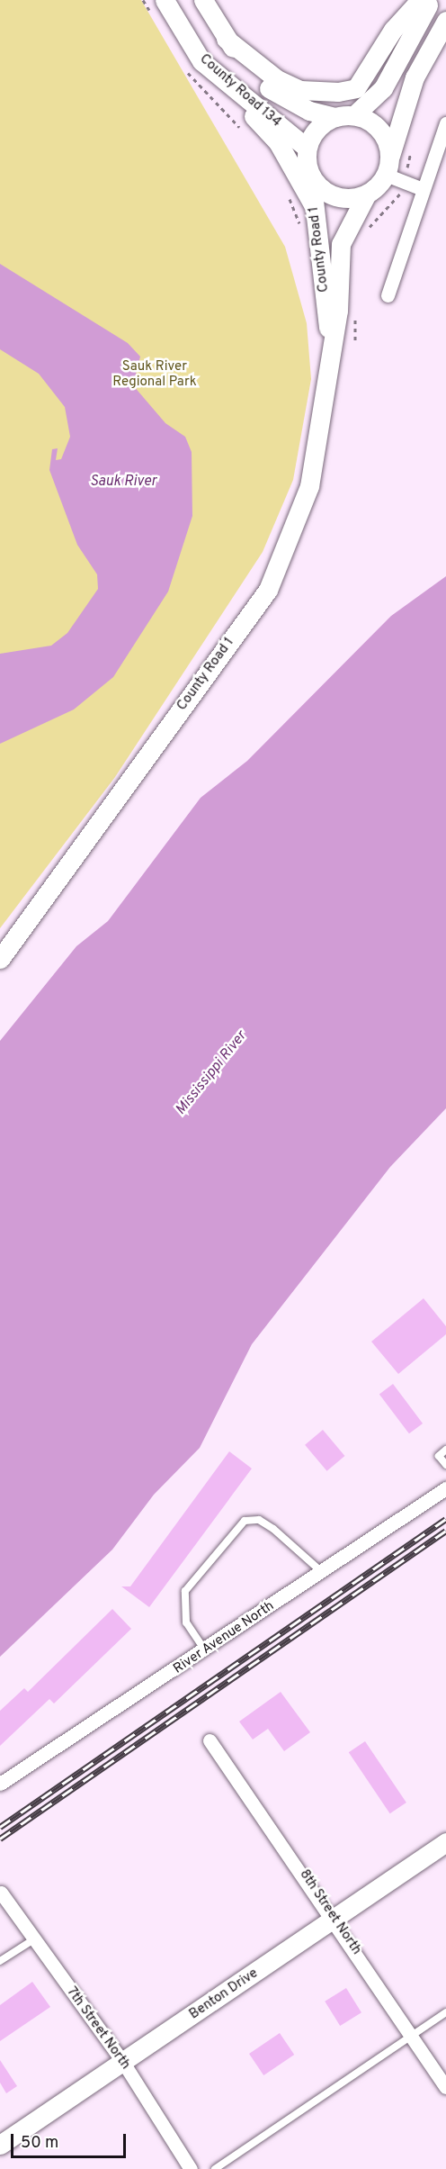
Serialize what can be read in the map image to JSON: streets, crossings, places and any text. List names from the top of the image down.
{
  "streets": {
    "street": [
      "County Road 134",
      "County Road 1",
      "River Avenue North",
      "8th Street North",
      "Benton Drive",
      "7th Street North"
    ]
  },
  "crossings": [
    ["County Road 134", "County Road 1"],
    ["8th Street North", "Benton Drive"],
    ["Benton Drive", "7th Street North"]
  ],
  "water": ["Sauk River", "Mississippi River"],
  "parks": ["Sauk River Regional Park"],
  "scale_bar": "50 m"
}
